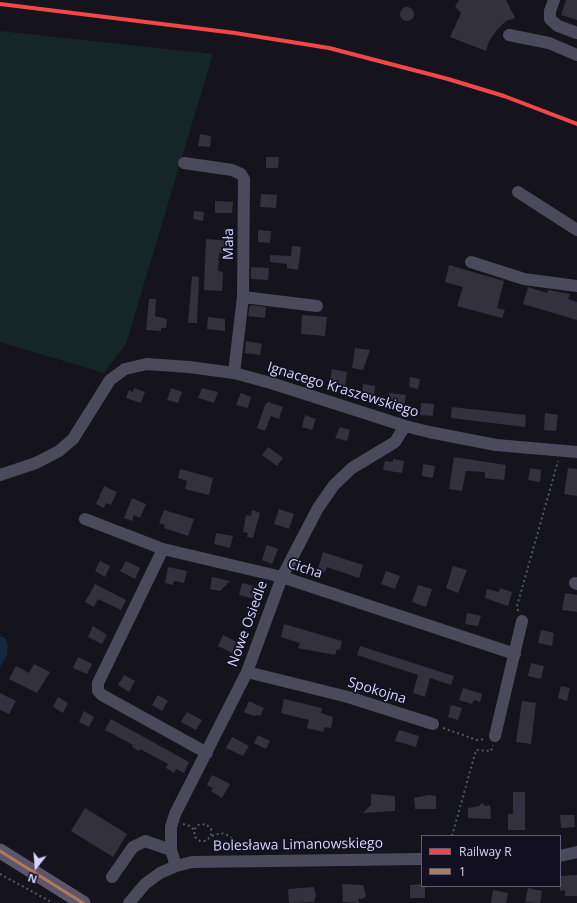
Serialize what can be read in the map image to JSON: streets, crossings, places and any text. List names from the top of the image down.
{
  "streets": {
    "street": [
      "Mała",
      "Ignacego Kraszewskiego",
      "Cicha",
      "Nowe Osiedle",
      "Spokojna",
      "Bolesława Limanowskiego"
    ]
  },
  "crossings": [
    ["Mała", "Ignacego Kraszewskiego"],
    ["Ignacego Kraszewskiego", "Nowe Osiedle"],
    ["Cicha", "Nowe Osiedle"],
    ["Nowe Osiedle", "Spokojna"],
    ["Nowe Osiedle", "Bolesława Limanowskiego"]
  ],
  "lines": ["rail line R", "transit line 1"],
  "legend": ["Railway R", "1"],
  "north": "bottom"
}
